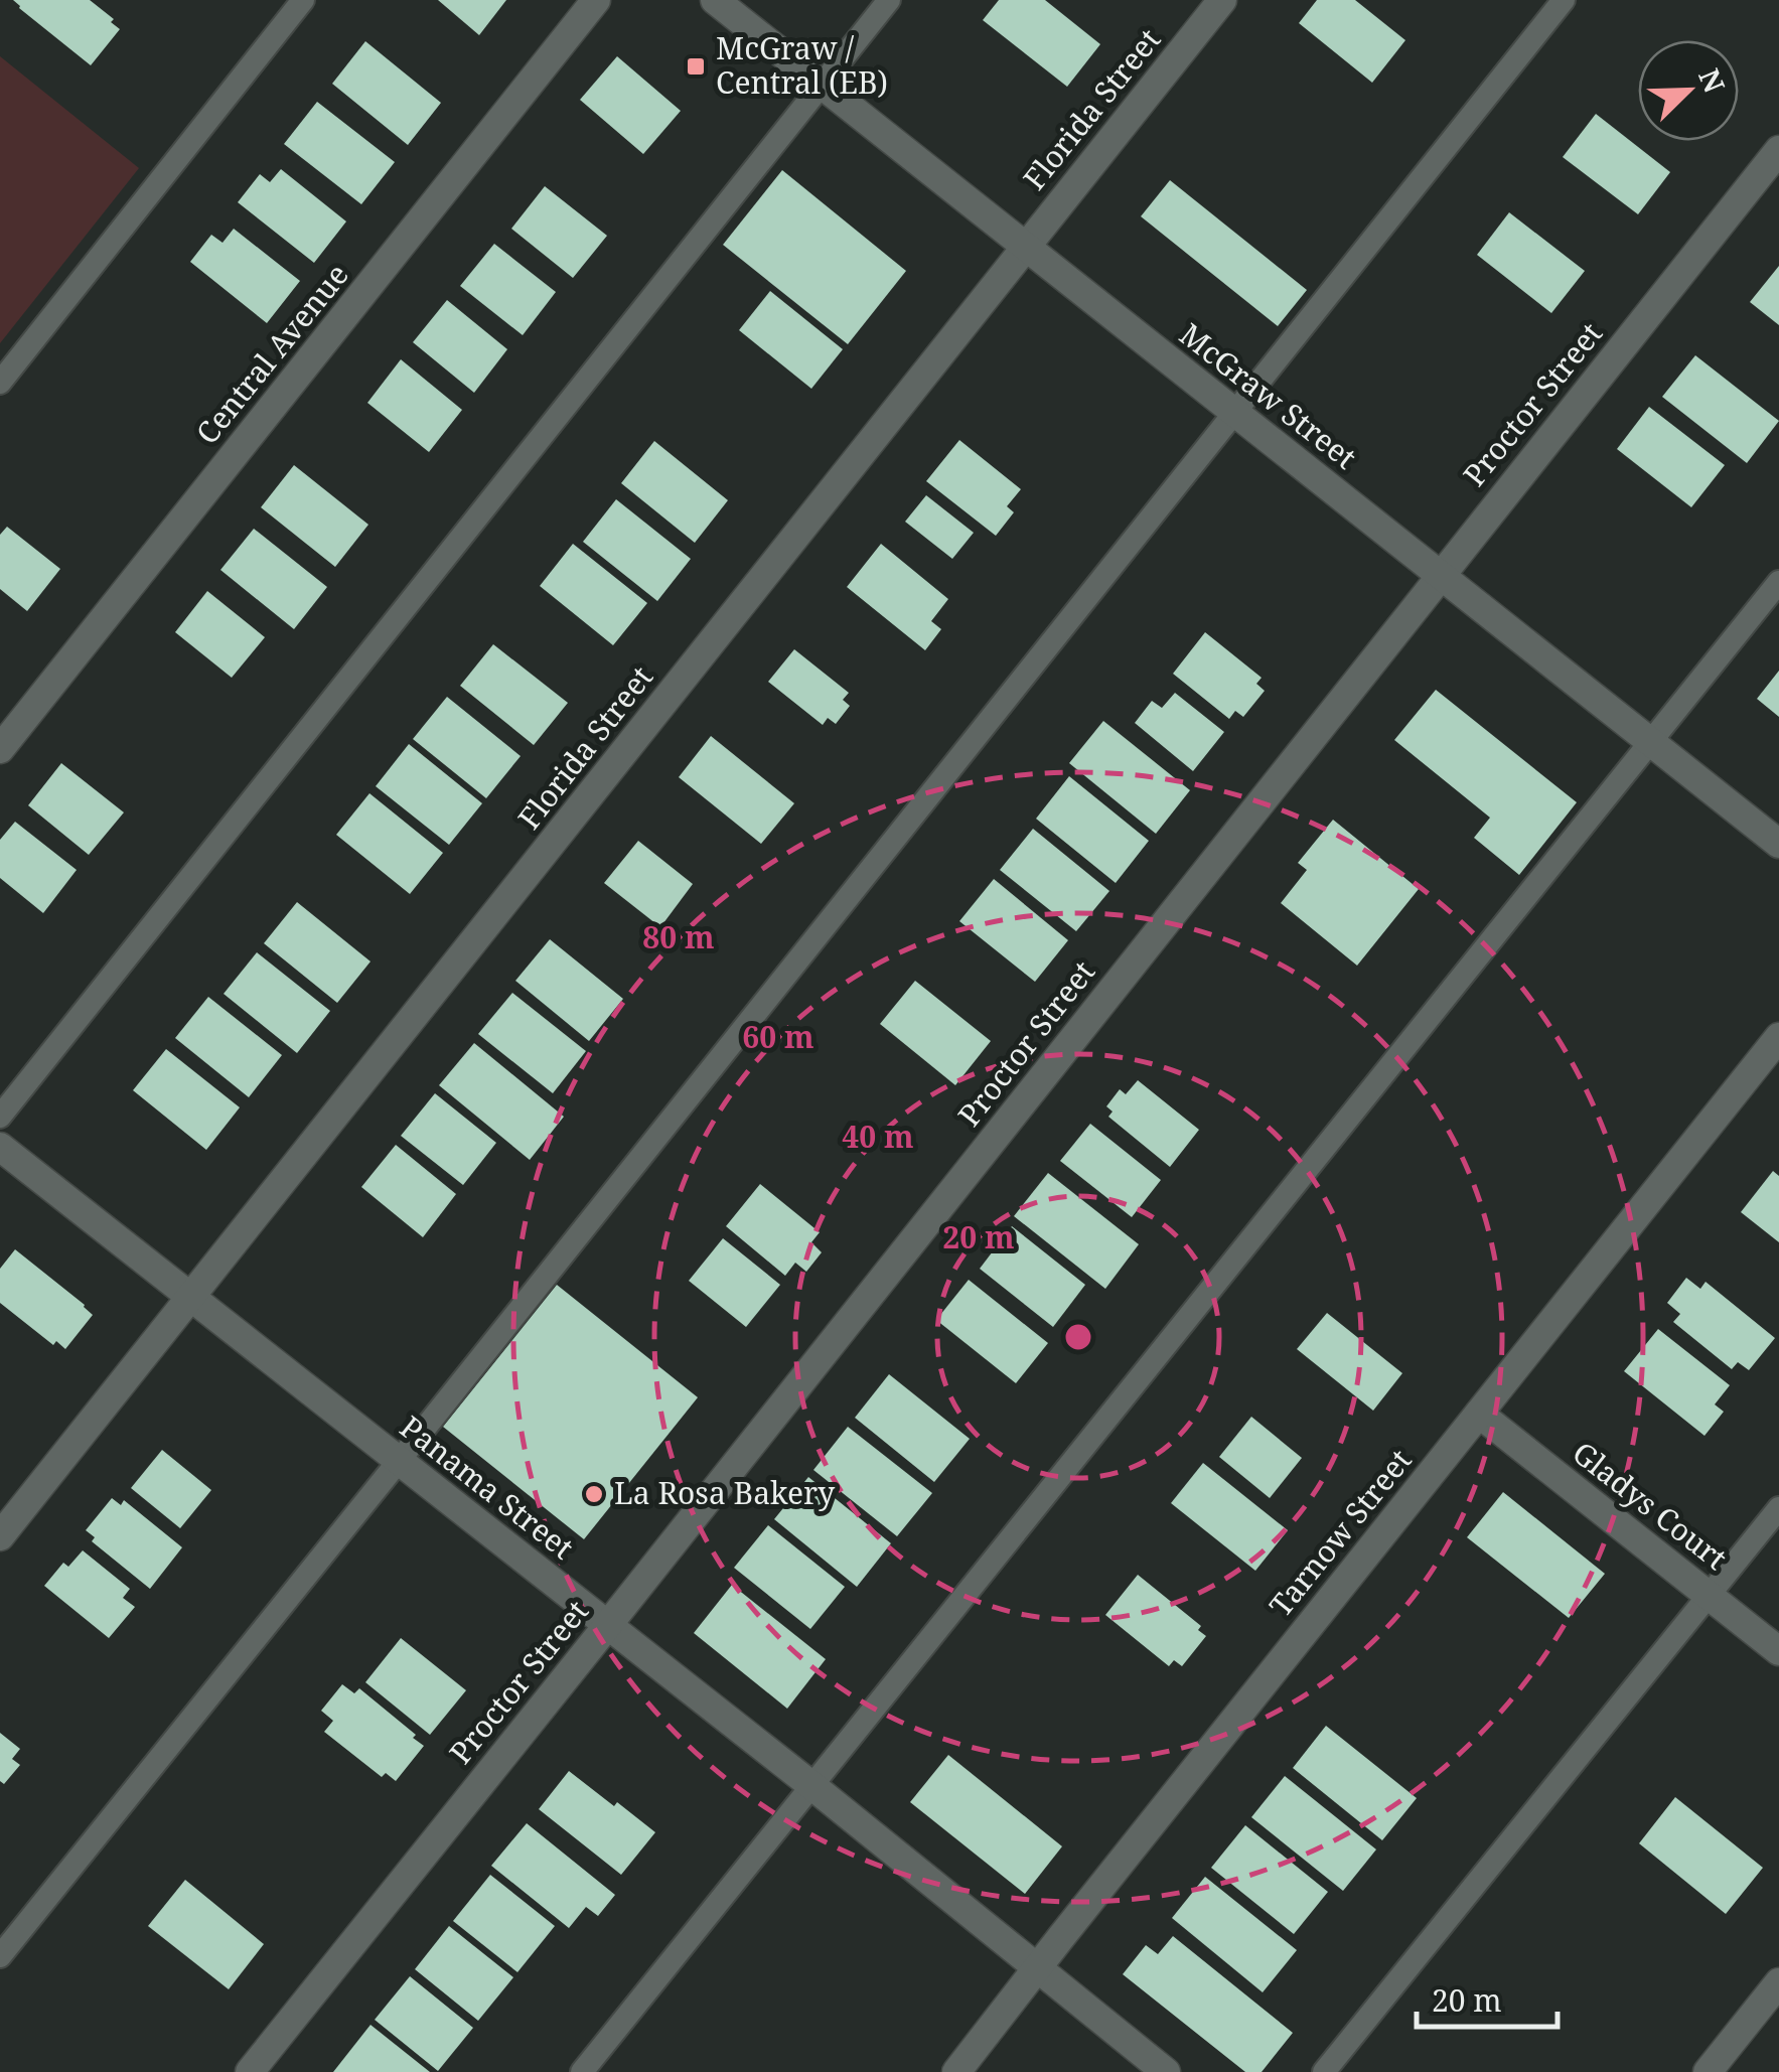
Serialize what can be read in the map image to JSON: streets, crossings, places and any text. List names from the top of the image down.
{
  "streets": {
    "street": [
      "Florida Street",
      "Central Avenue",
      "McGraw Street",
      "Proctor Street",
      "Panama Street",
      "Gladys Court",
      "Tarnow Street"
    ]
  },
  "crossings": [
    ["Florida Street", "McGraw Street"],
    ["Florida Street", "Panama Street"],
    ["McGraw Street", "Proctor Street"],
    ["Proctor Street", "Panama Street"],
    ["Panama Street", "Tarnow Street"],
    ["Gladys Court", "Tarnow Street"]
  ],
  "places": {
    "transit": ["McGraw / Central (EB)"],
    "other": ["La Rosa Bakery"]
  },
  "scale_bar": "20 m",
  "north": "top right",
  "rings": [
    "80 m",
    "60 m",
    "40 m",
    "20 m"
  ]
}
